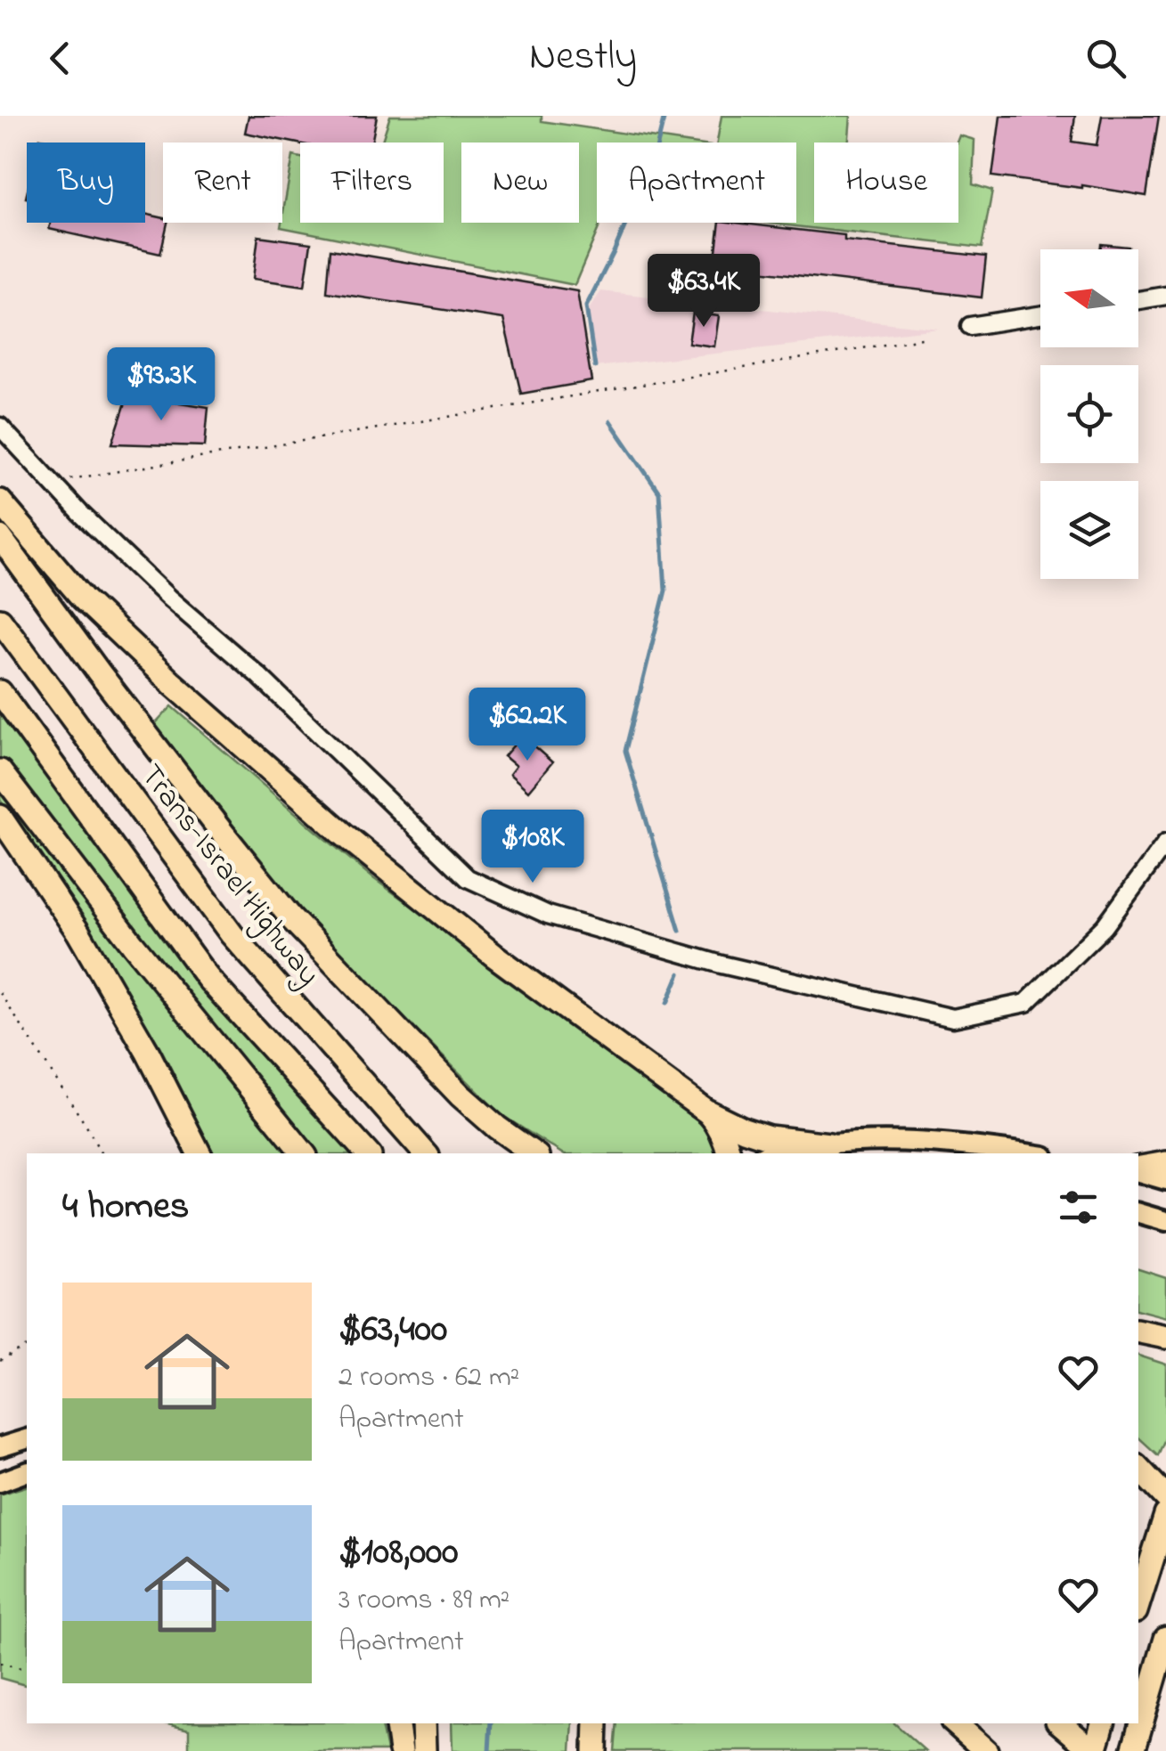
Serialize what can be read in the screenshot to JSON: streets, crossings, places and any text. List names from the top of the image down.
{
  "streets": {
    "highway": ["Trans-Israel Highway"]
  },
  "north": "left",
  "page": {
    "header": "Nestly",
    "chip": [
      "Buy",
      "Rent",
      "Filters",
      "New",
      "Apartment",
      "House"
    ],
    "price": [
      "$63.4K",
      "$93.3K",
      "$62.2K",
      "$108K"
    ],
    "heading": "4 homes",
    "list": [
      {
        "name": "$63,400",
        "note": "2 rooms · 62 m² · Apartment"
      },
      {
        "name": "$108,000",
        "note": "3 rooms · 89 m² · Apartment"
      }
    ]
  }
}
